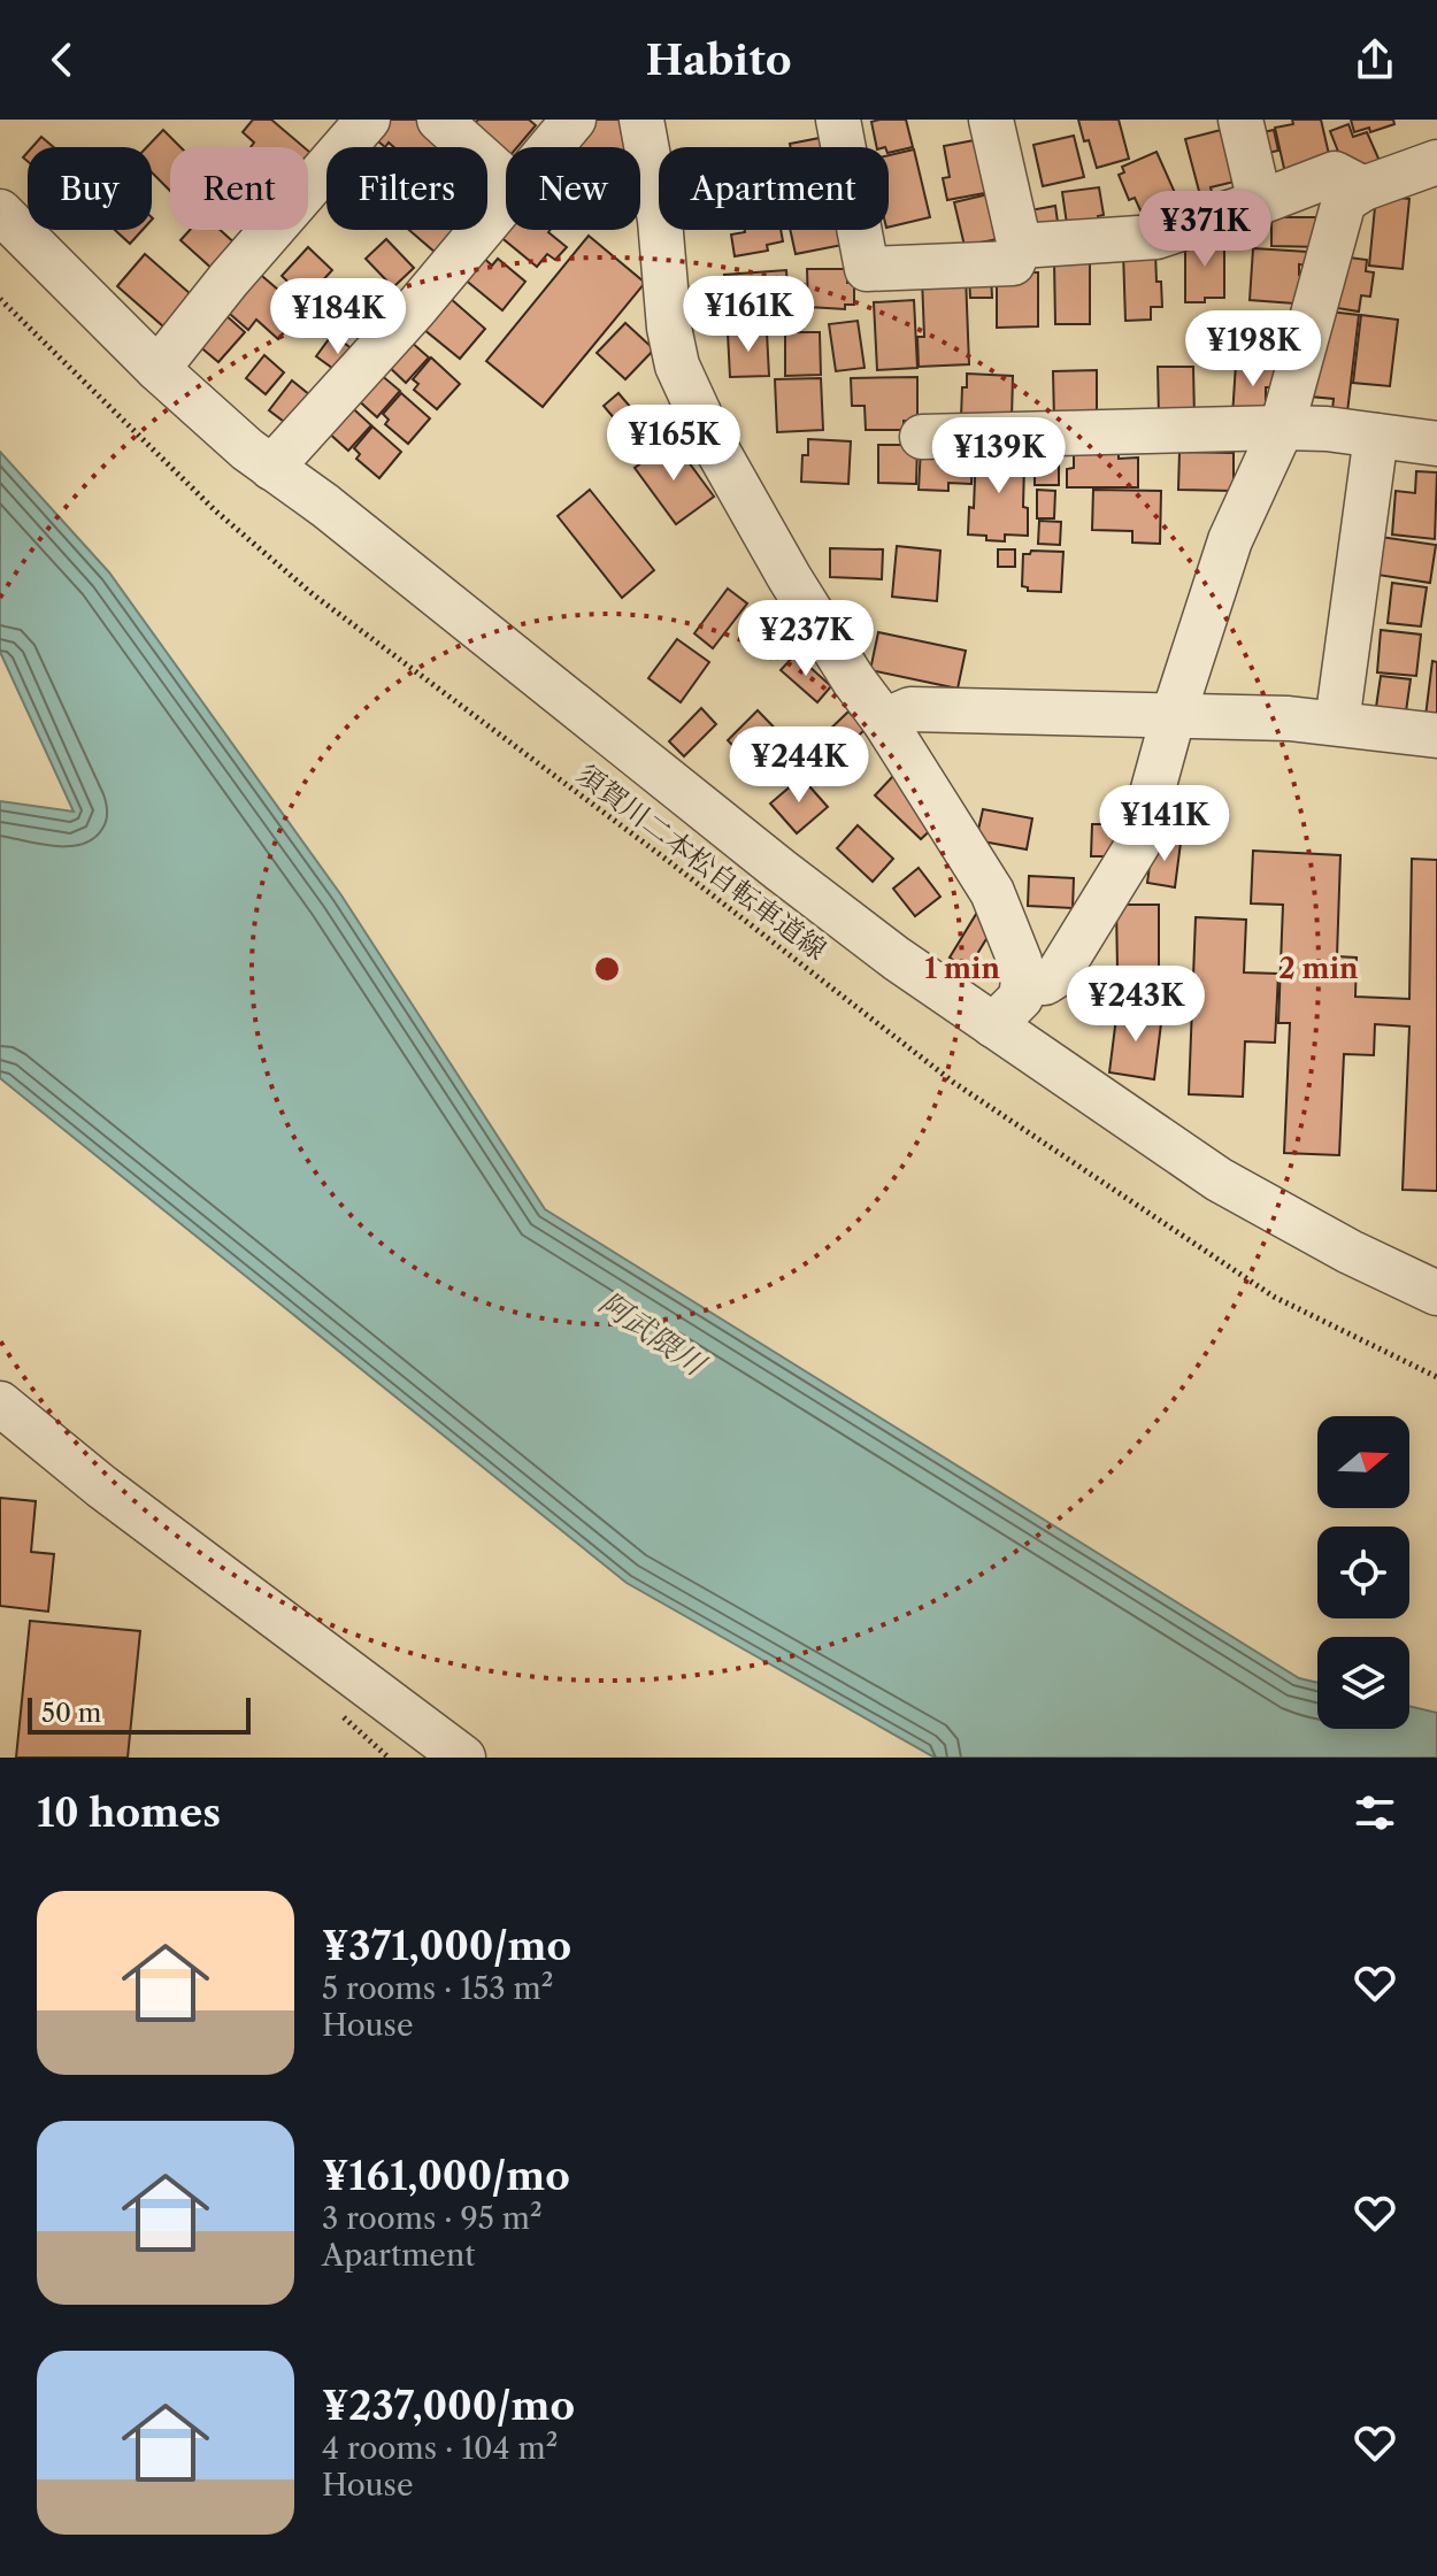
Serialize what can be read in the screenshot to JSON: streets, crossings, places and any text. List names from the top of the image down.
{
  "streets": {
    "path": ["須賀川二本松自転車道線"]
  },
  "water": ["阿武隈川"],
  "scale_bar": "50 m",
  "north": "right",
  "page": {
    "header": "Habito",
    "chip": [
      "Buy",
      "Rent",
      "Filters",
      "New",
      "Apartment"
    ],
    "price": [
      "¥371K",
      "¥161K",
      "¥184K",
      "¥198K",
      "¥165K",
      "¥139K",
      "¥237K",
      "¥244K",
      "¥141K",
      "¥243K"
    ],
    "scale": "50 m",
    "heading": "10 homes",
    "list": [
      {
        "name": "¥371,000/mo",
        "note": "5 rooms · 153 m² · House"
      },
      {
        "name": "¥161,000/mo",
        "note": "3 rooms · 95 m² · Apartment"
      },
      {
        "name": "¥237,000/mo",
        "note": "4 rooms · 104 m² · House"
      }
    ]
  },
  "rings": ["1 min", "2 min"]
}
